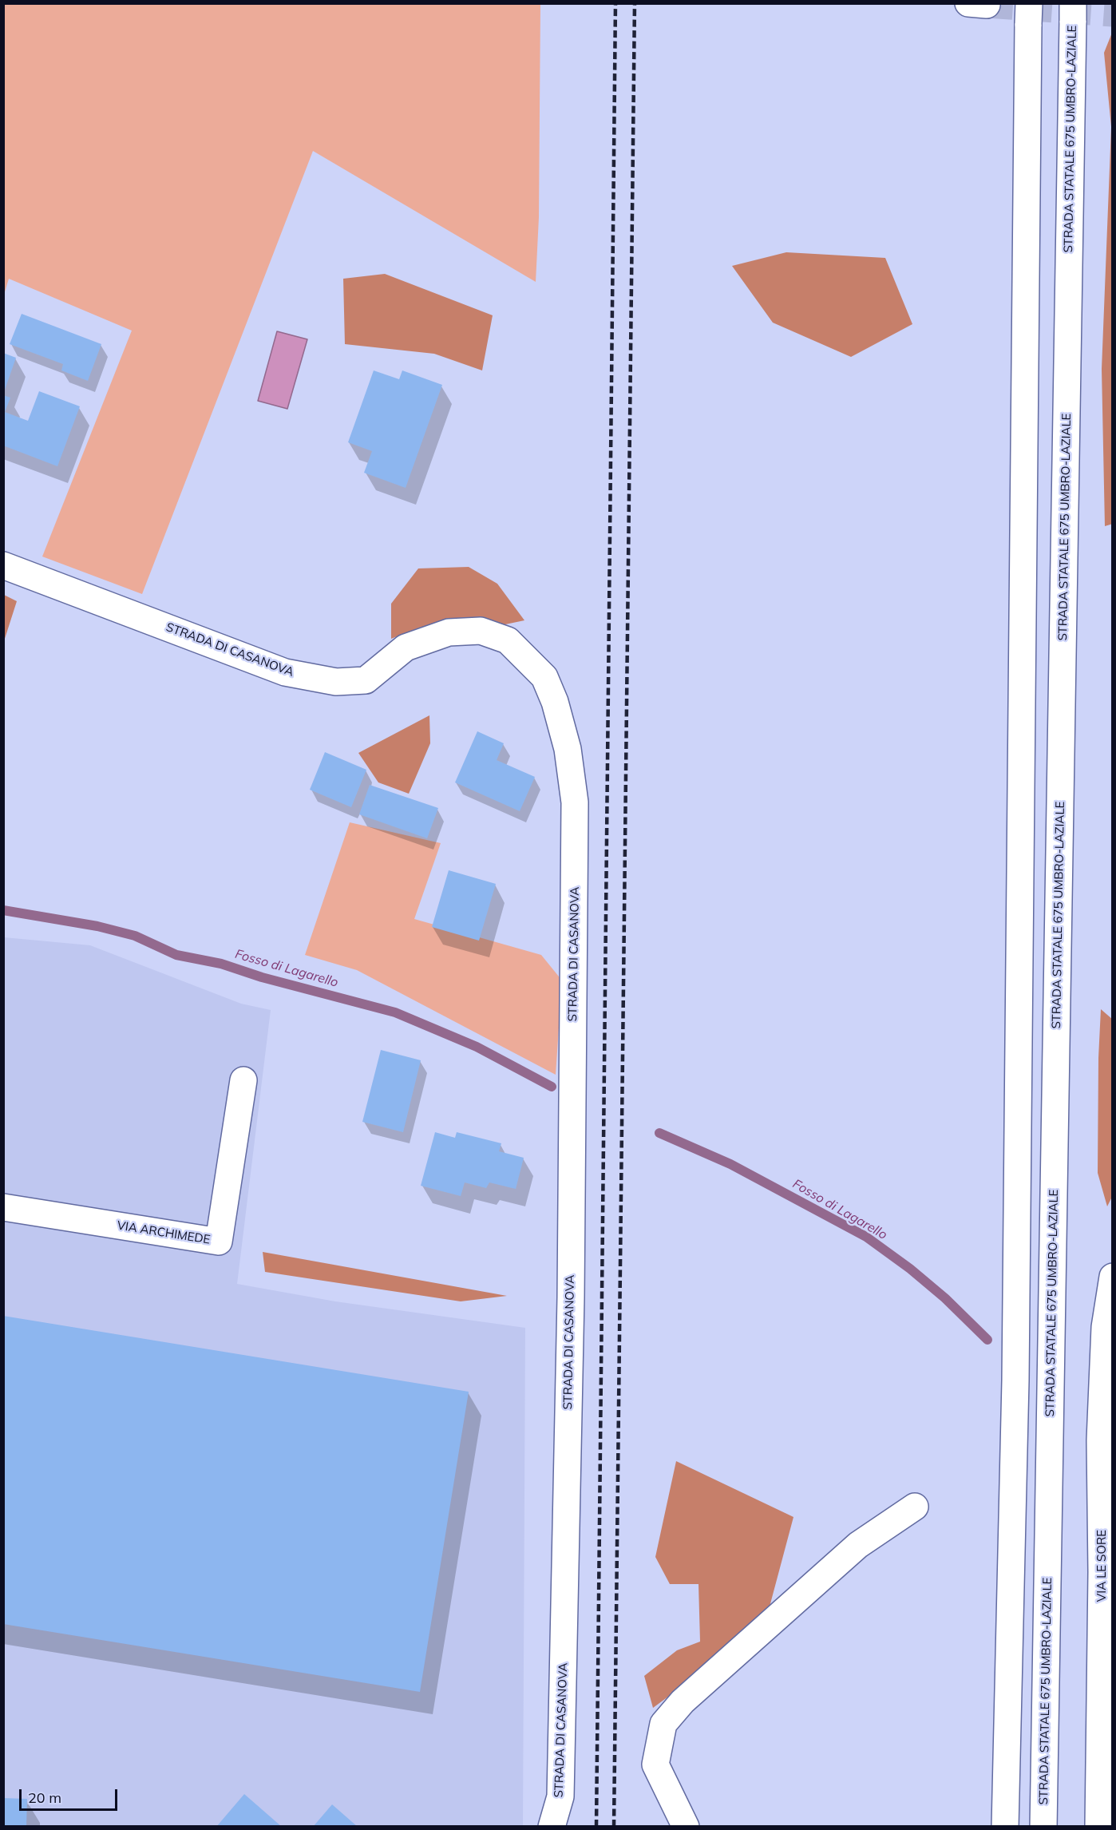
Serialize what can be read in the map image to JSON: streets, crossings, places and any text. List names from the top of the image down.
{
  "streets": {
    "main road": [
      "STRADA STATALE 675 UMBRO-LAZIALE",
      "STRADA DI CASANOVA",
      "VIA ARCHIMEDE",
      "VIA LE SORE"
    ]
  },
  "water": ["Fosso di Lagarello"],
  "scale_bar": "20 m"
}
